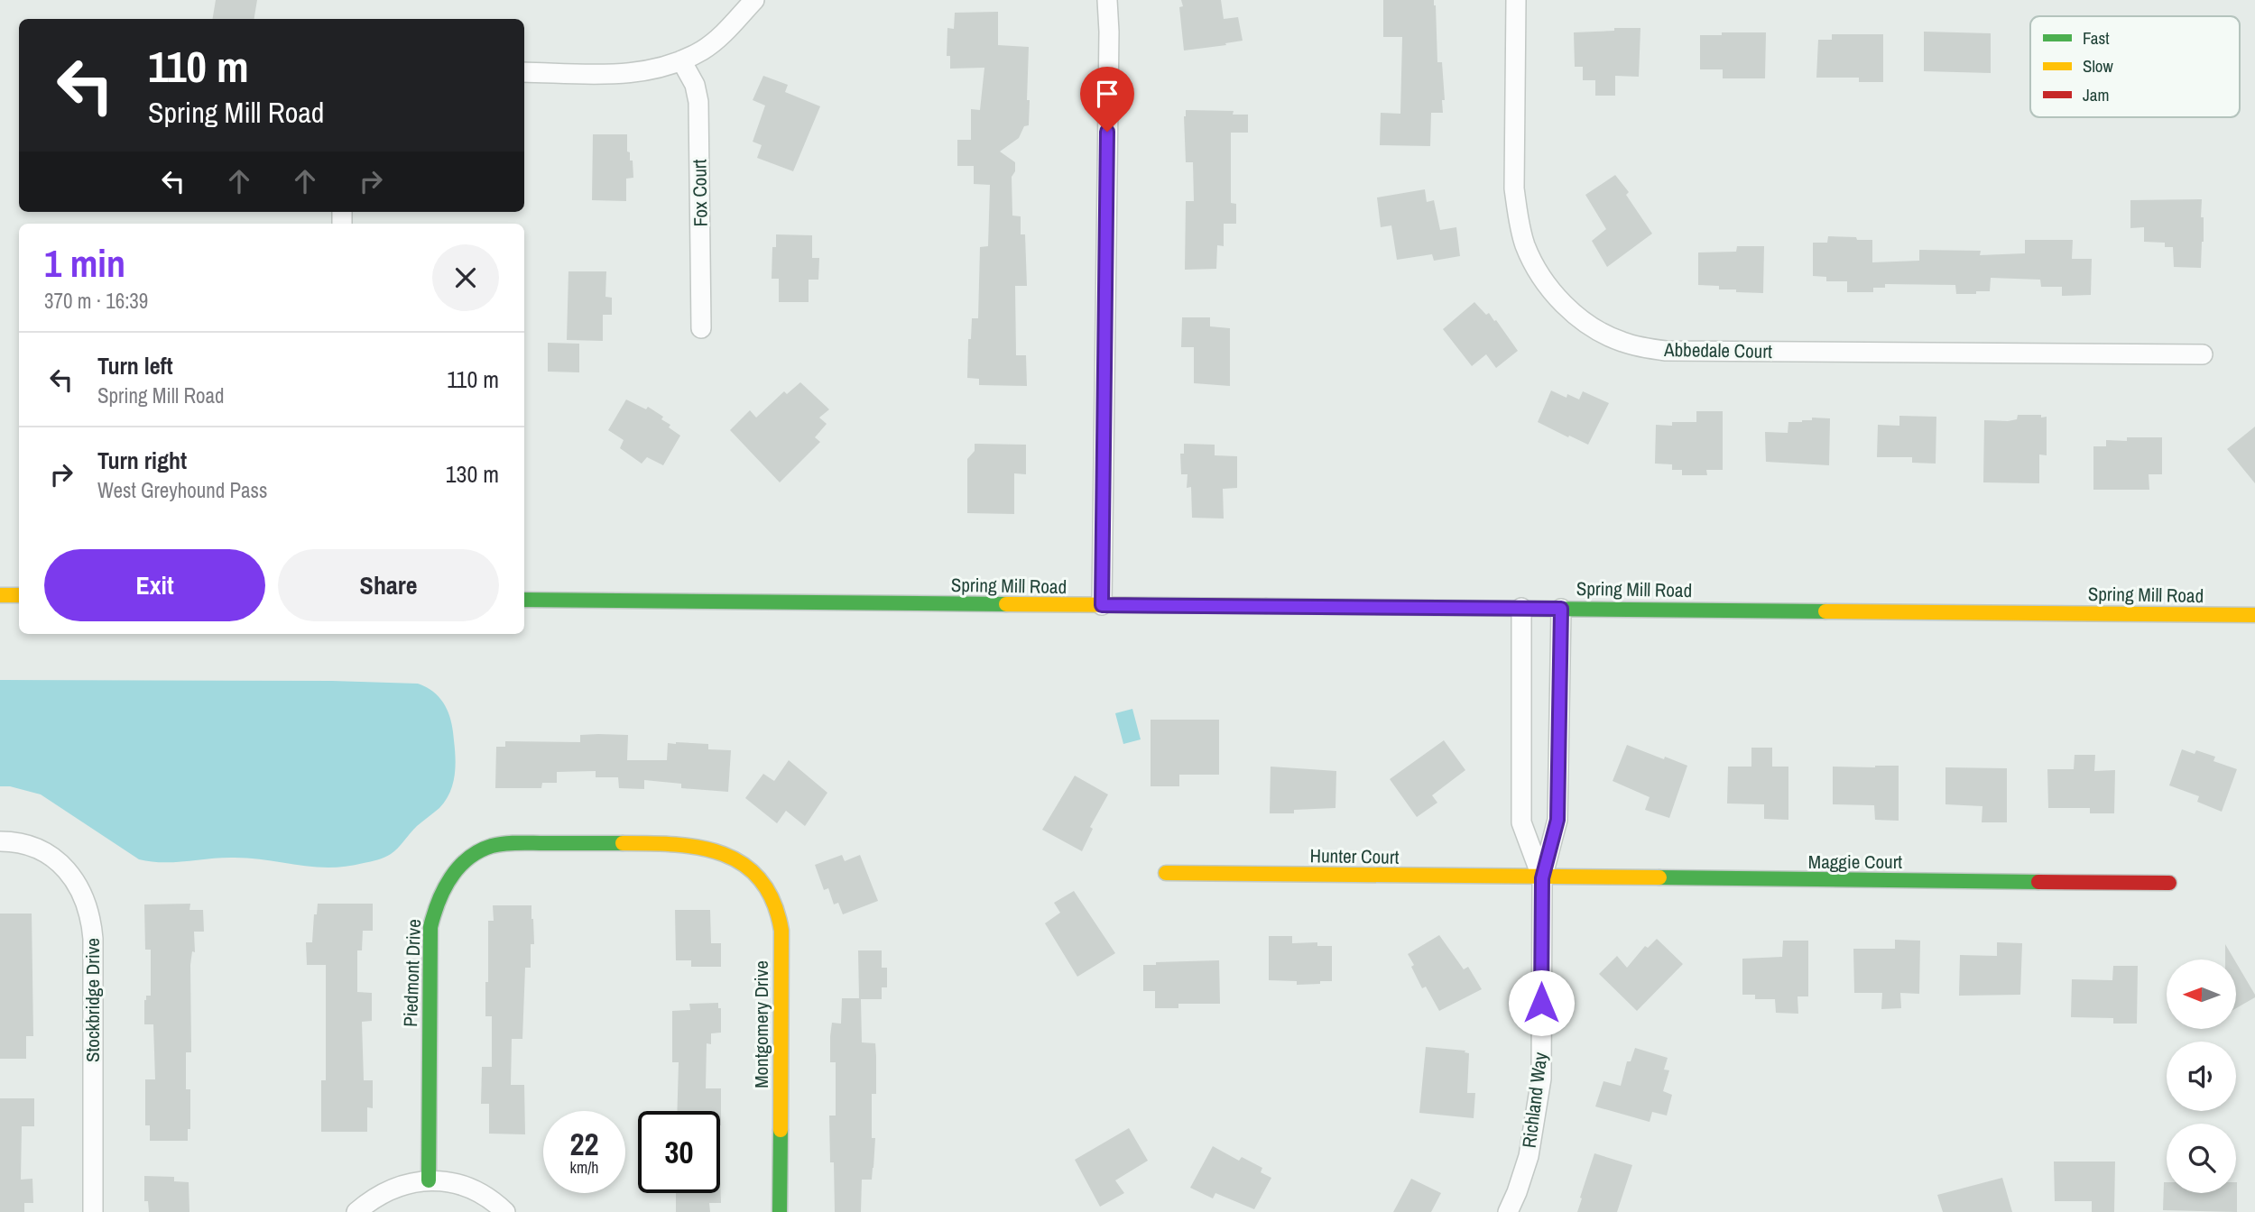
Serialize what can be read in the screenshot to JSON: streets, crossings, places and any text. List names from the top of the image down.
{
  "streets": {
    "street": [
      "Fox Court",
      "Abbedale Court",
      "Spring Mill Road",
      "Hunter Court",
      "Maggie Court",
      "Piedmont Drive",
      "Stockbridge Drive",
      "Montgomery Drive",
      "Richland Way"
    ]
  },
  "crossings": [
    ["Spring Mill Road", "Richland Way"],
    ["Hunter Court", "Maggie Court"],
    ["Hunter Court", "Richland Way"],
    ["Maggie Court", "Richland Way"],
    ["Piedmont Drive", "Montgomery Drive"]
  ],
  "legend": ["Fast", "Slow", "Jam"],
  "north": "left",
  "page": {
    "turn": ["110 m", "Spring Mill Road"],
    "heading": ["1 min", "370 m · 16:39"],
    "list": [
      {
        "name": "Turn left",
        "note": "Spring Mill Road",
        "value": "110 m"
      },
      {
        "name": "Turn right",
        "note": "West Greyhound Pass",
        "value": "130 m"
      }
    ],
    "buttons": ["Exit", "Share"],
    "speed": "22 km/h",
    "limit": "30"
  }
}
